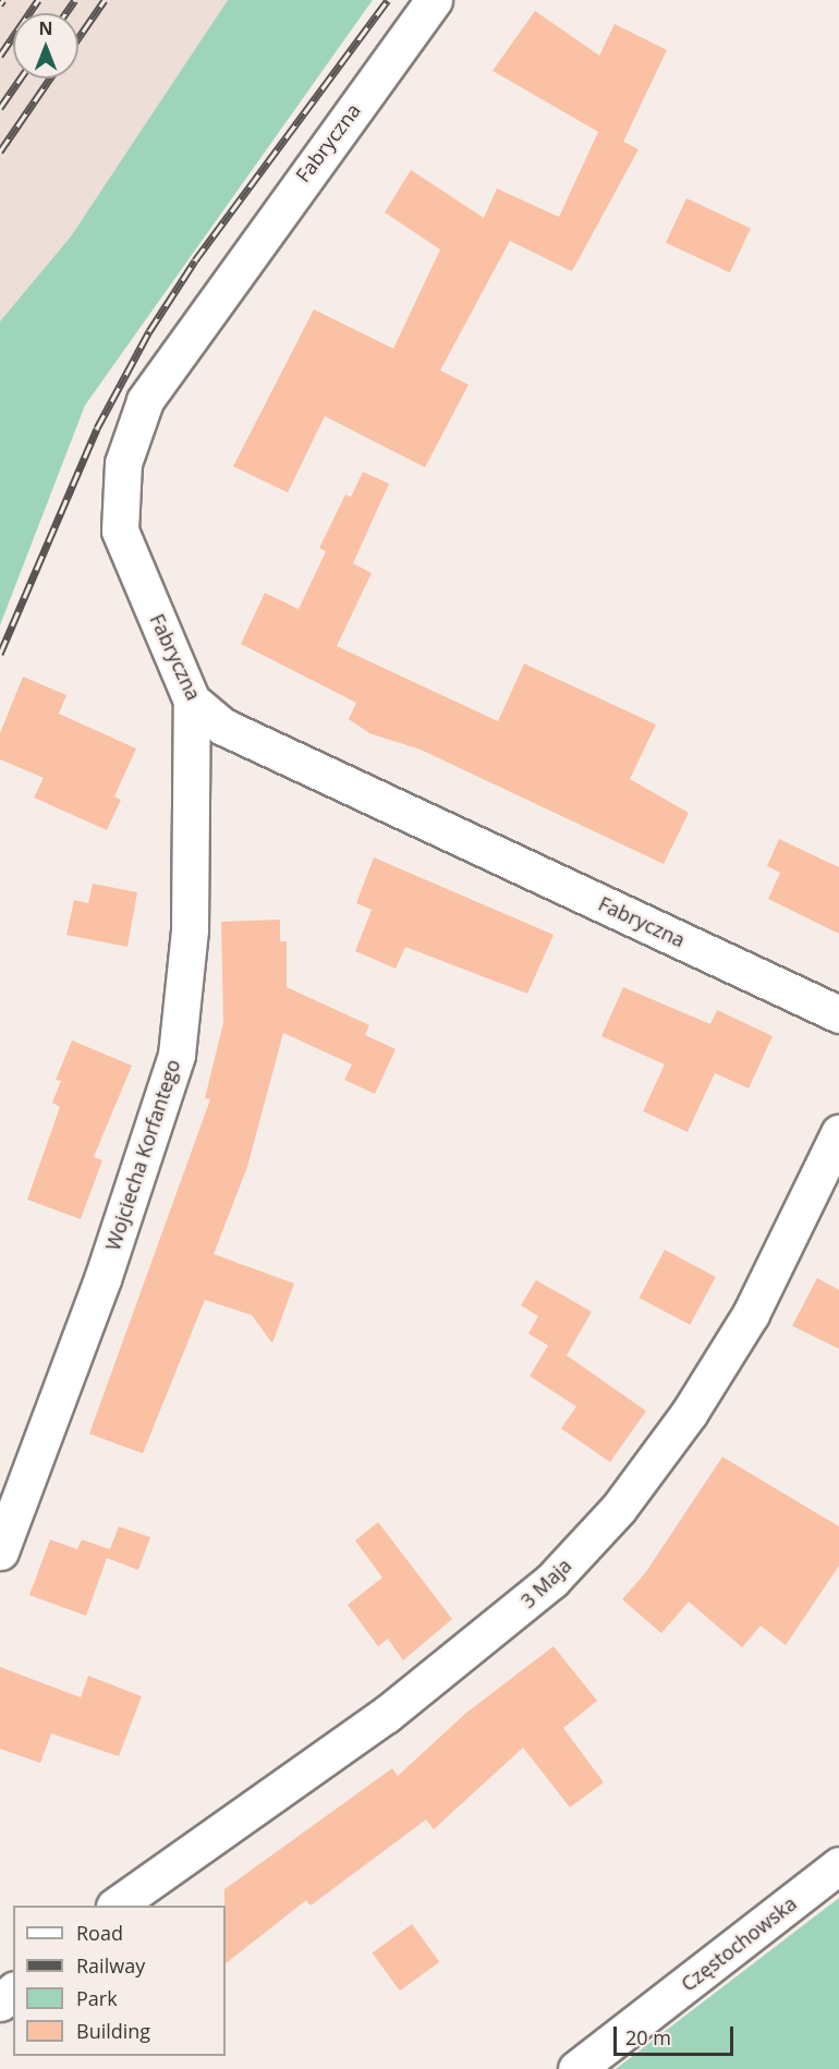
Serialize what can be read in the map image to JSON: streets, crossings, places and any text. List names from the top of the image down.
{
  "streets": {
    "street": [
      "Fabryczna",
      "Wojciecha Korfantego",
      "3 Maja",
      "Częstochowska"
    ]
  },
  "crossings": [
    ["Fabryczna", "Wojciecha Korfantego"]
  ],
  "legend": [
    "Road",
    "Railway",
    "Park",
    "Building"
  ],
  "scale_bar": "20 m",
  "north": "top"
}
